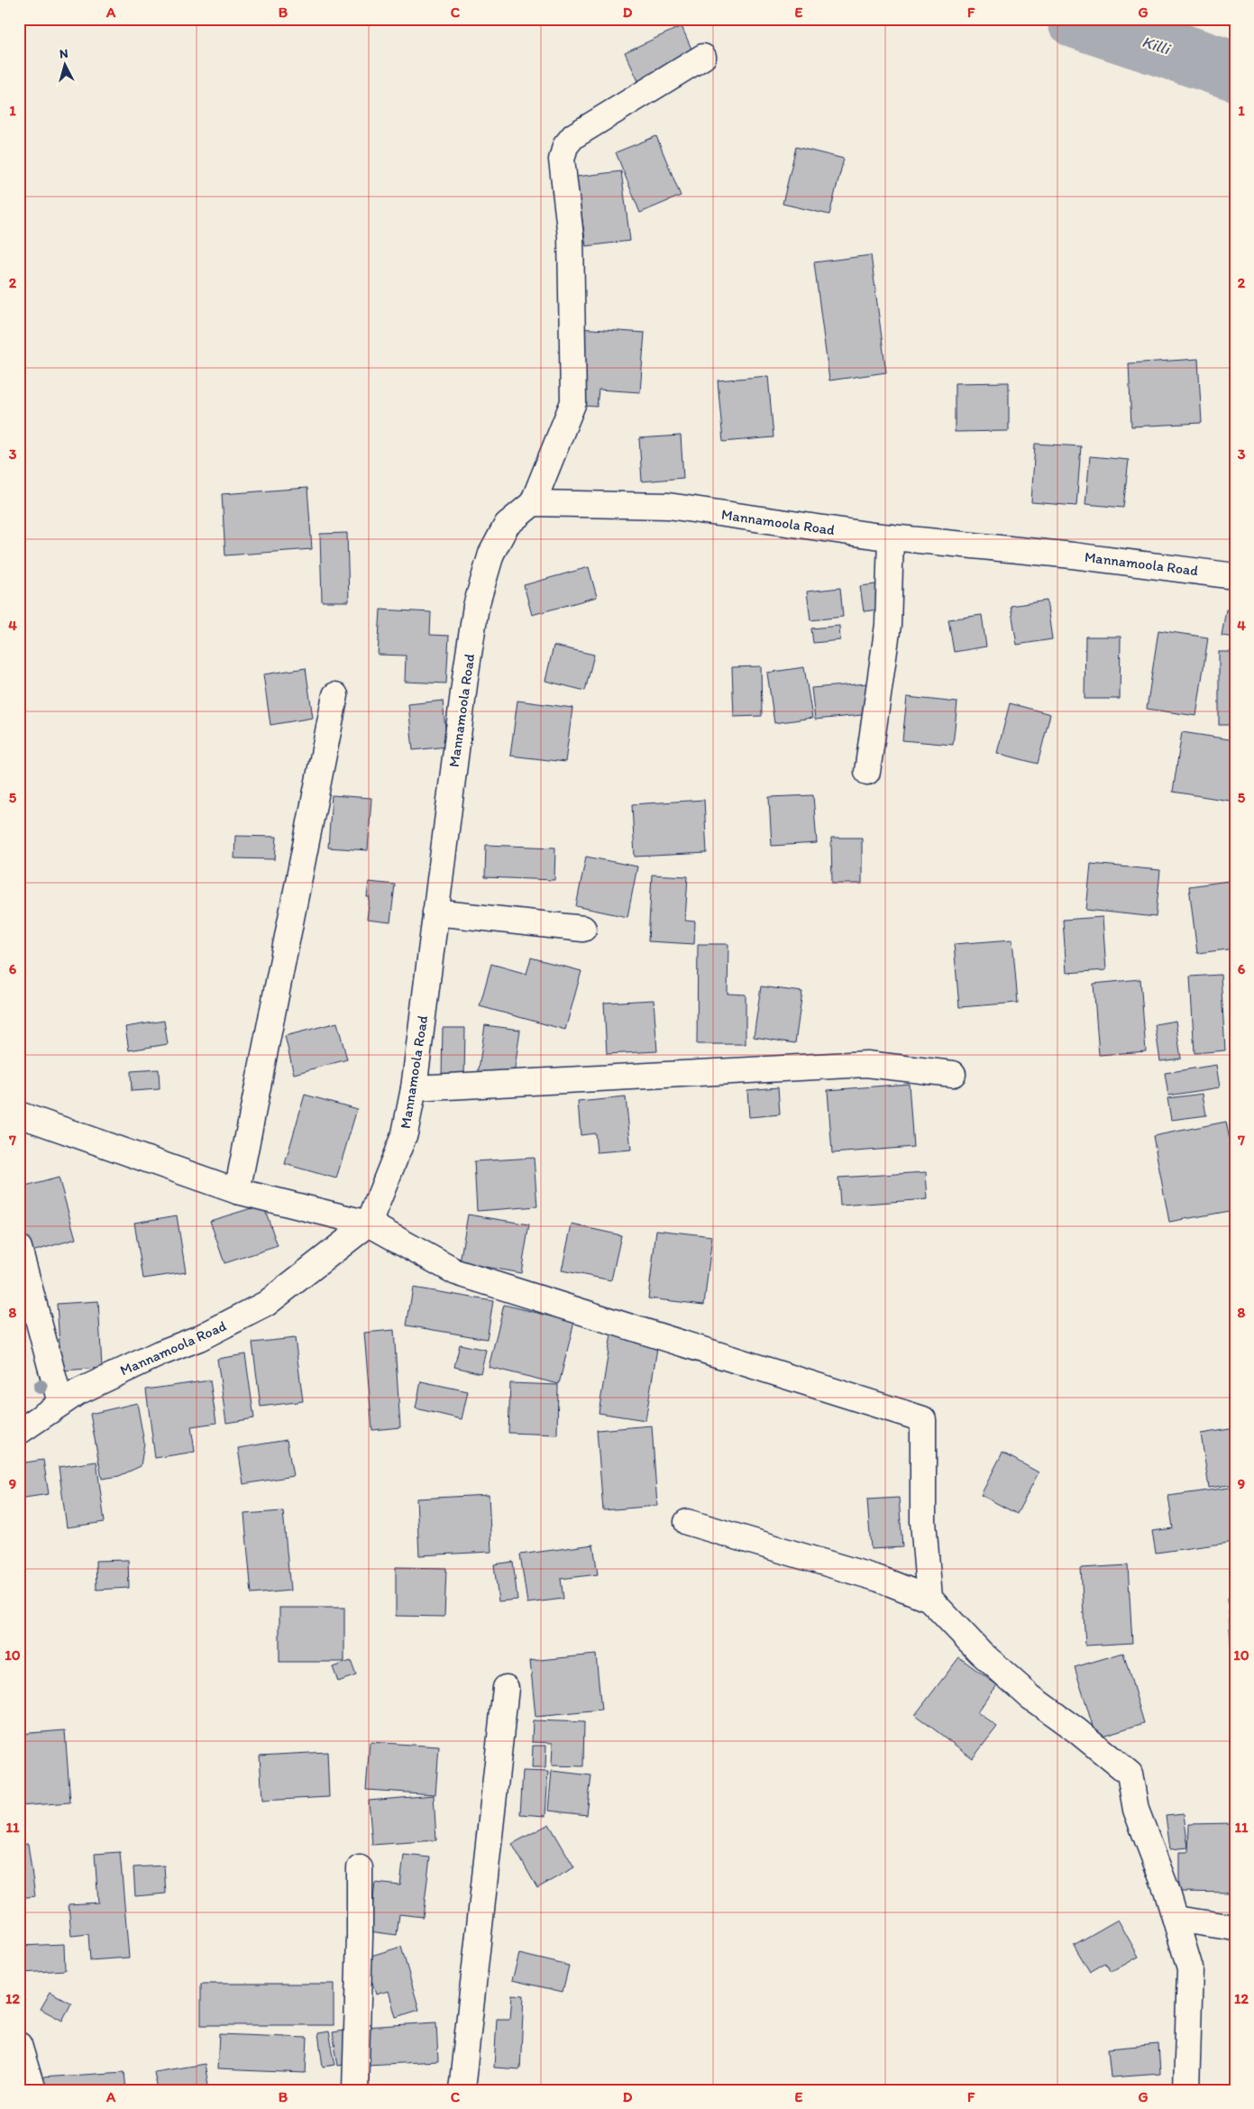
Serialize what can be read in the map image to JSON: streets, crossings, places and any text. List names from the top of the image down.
{
  "streets": {
    "street": ["Mannamoola Road"]
  },
  "water": ["Killi"],
  "north": "top",
  "grid": {
    "columns": [
      "A",
      "B",
      "C",
      "D",
      "E",
      "F",
      "G"
    ],
    "rows": [
      "1",
      "2",
      "3",
      "4",
      "5",
      "6",
      "7",
      "8",
      "9",
      "10",
      "11",
      "12"
    ]
  }
}
